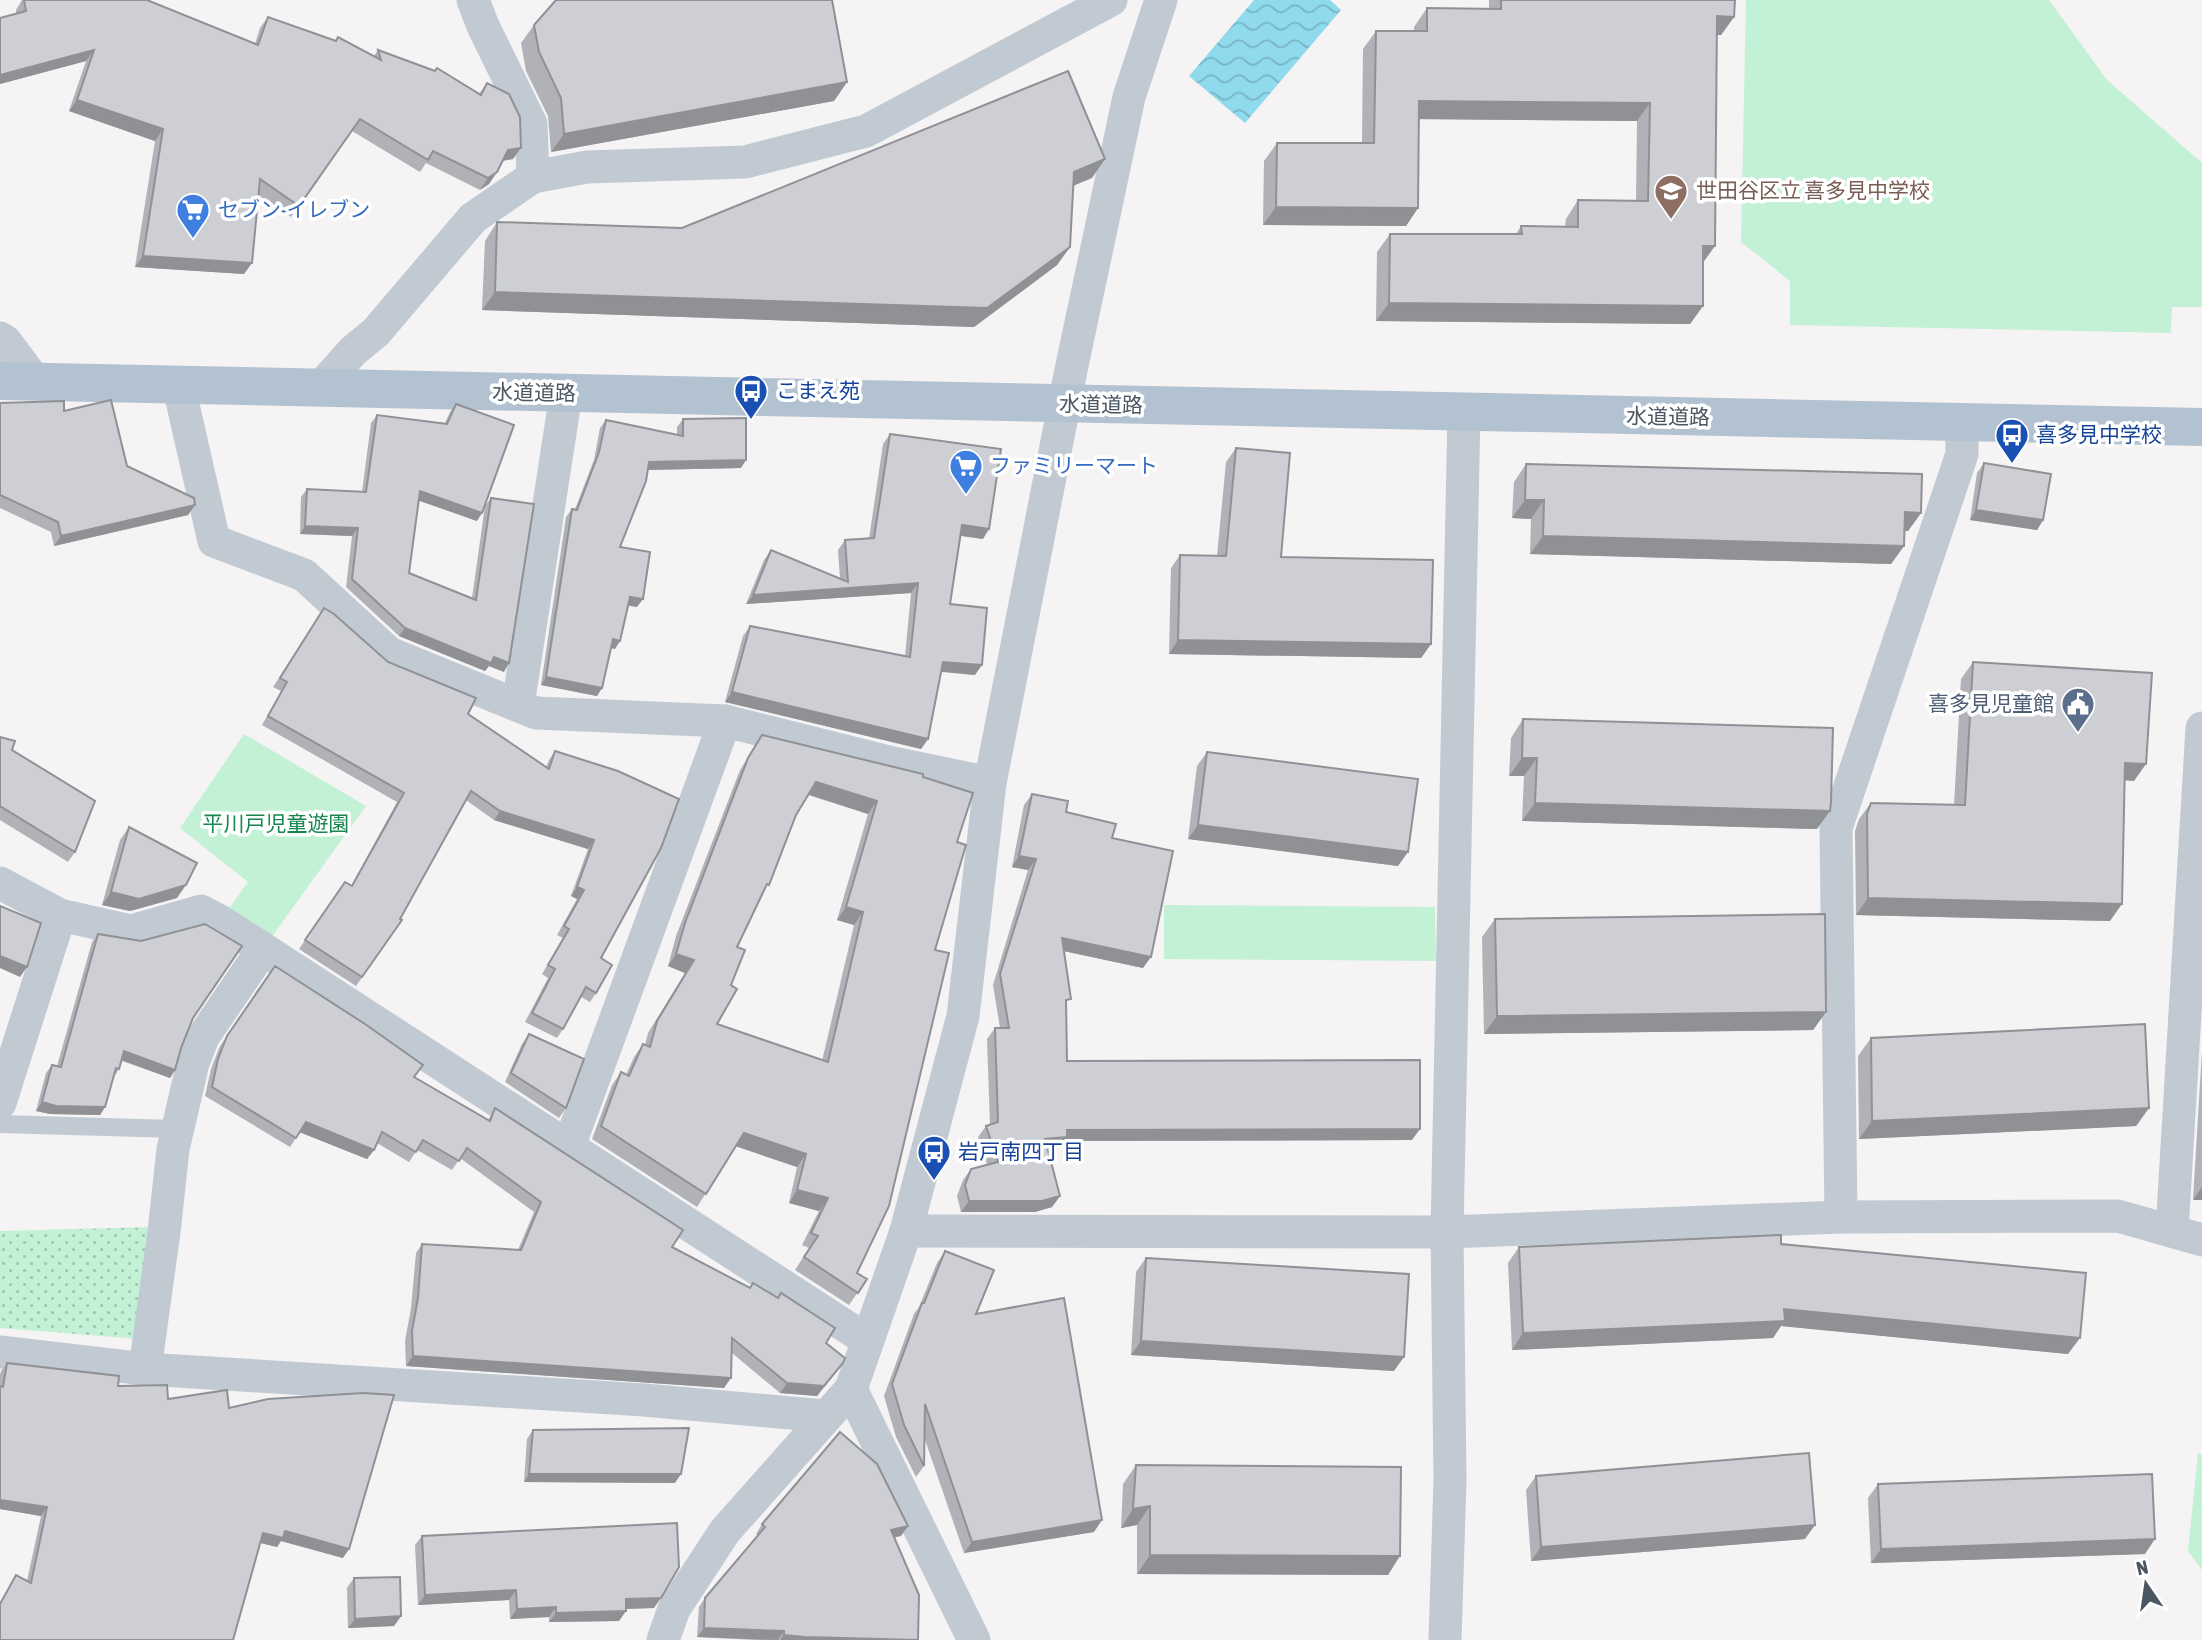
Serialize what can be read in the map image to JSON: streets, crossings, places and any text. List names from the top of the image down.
{
  "streets": {
    "main road": ["水道道路"]
  },
  "parks": ["平川戸児童遊園"],
  "places": {
    "school or university": ["世田谷区立 喜多見中学校"],
    "supermarket": ["セブン-イレブン", "ファミリーマート"],
    "bus stop": ["こまえ苑", "喜多見中学校", "岩戸南四丁目"],
    "public building": ["喜多見児童館"]
  },
  "north": "top"
}
